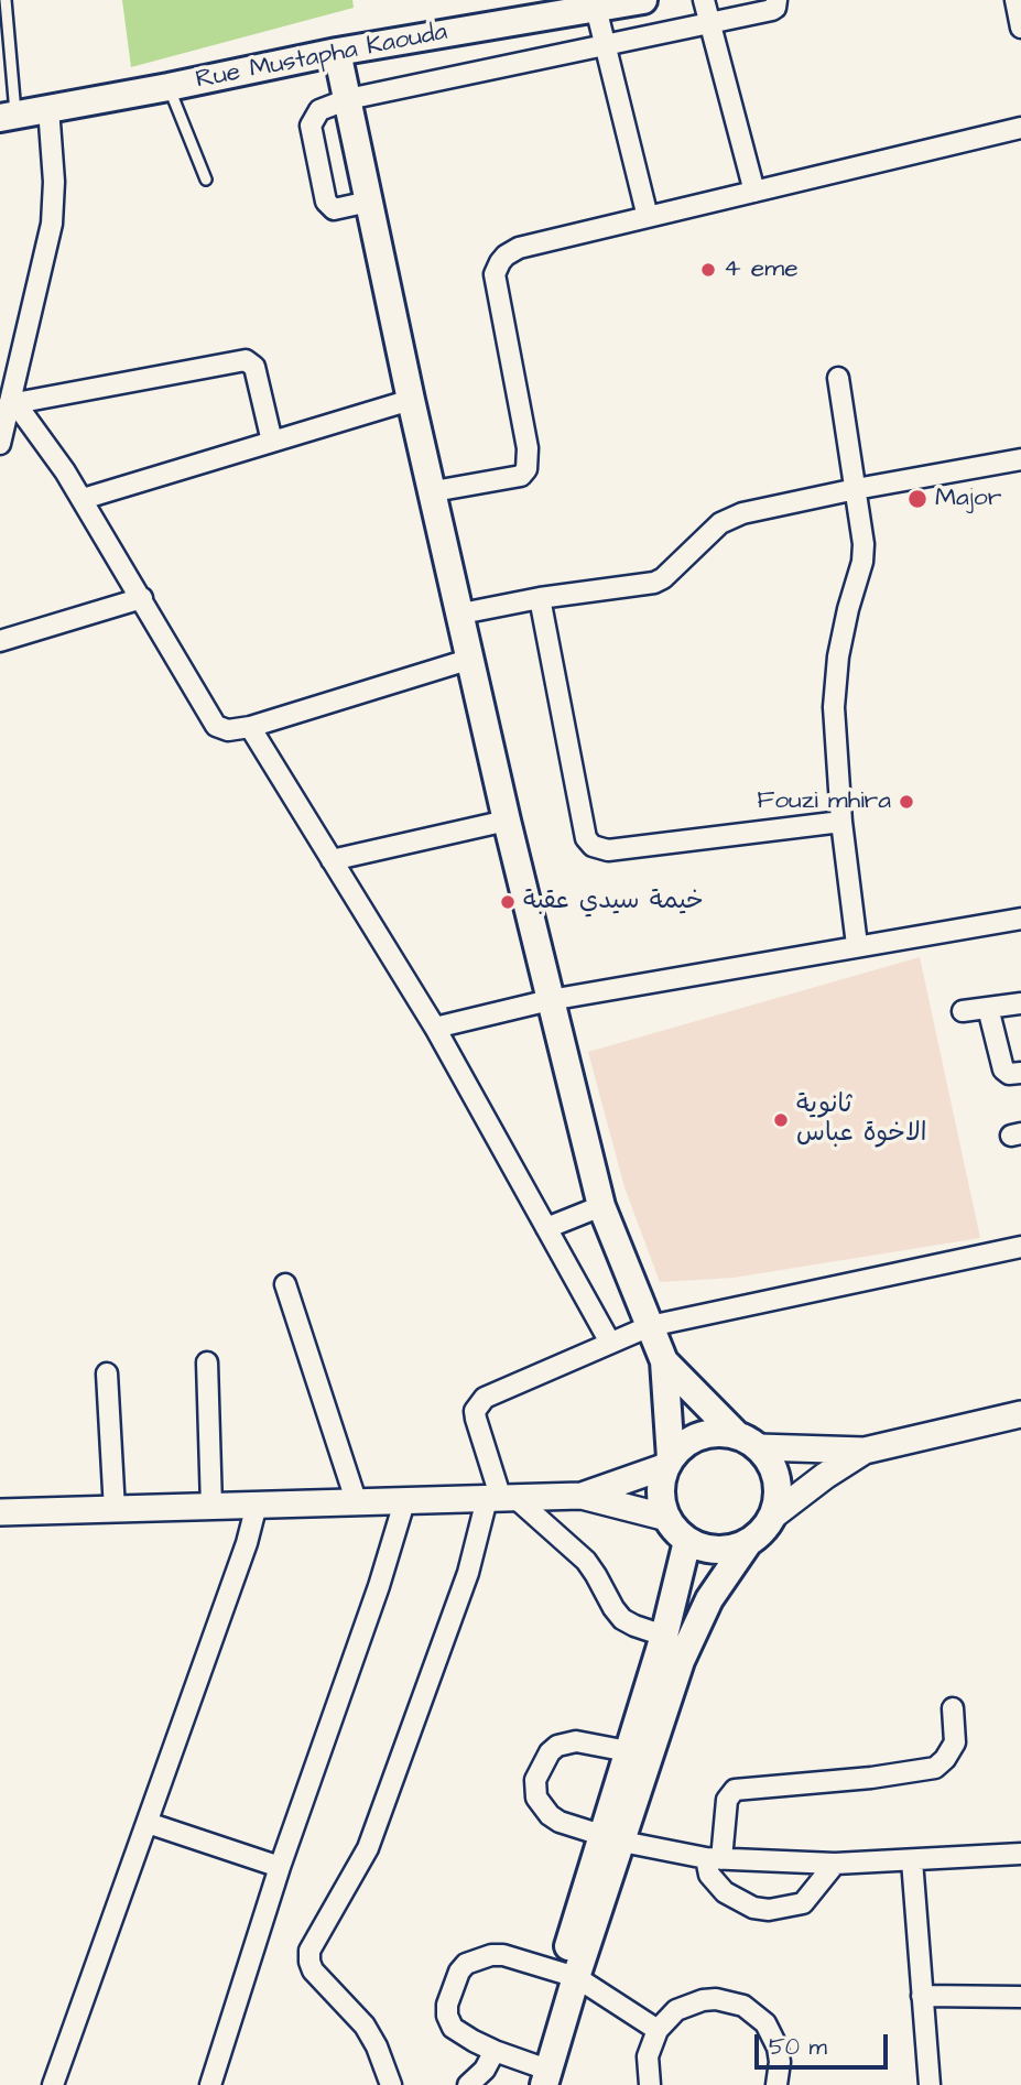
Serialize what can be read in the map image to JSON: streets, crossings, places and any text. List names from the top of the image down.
{
  "streets": {
    "main road": ["Rue Mustapha Kaouda"]
  },
  "places": [
    "4 eme",
    "Major",
    "Fouzi mhira",
    "خيمة سيدي عقبة",
    "ثانوية الاخوة عباس"
  ],
  "scale_bar": "50 m"
}
